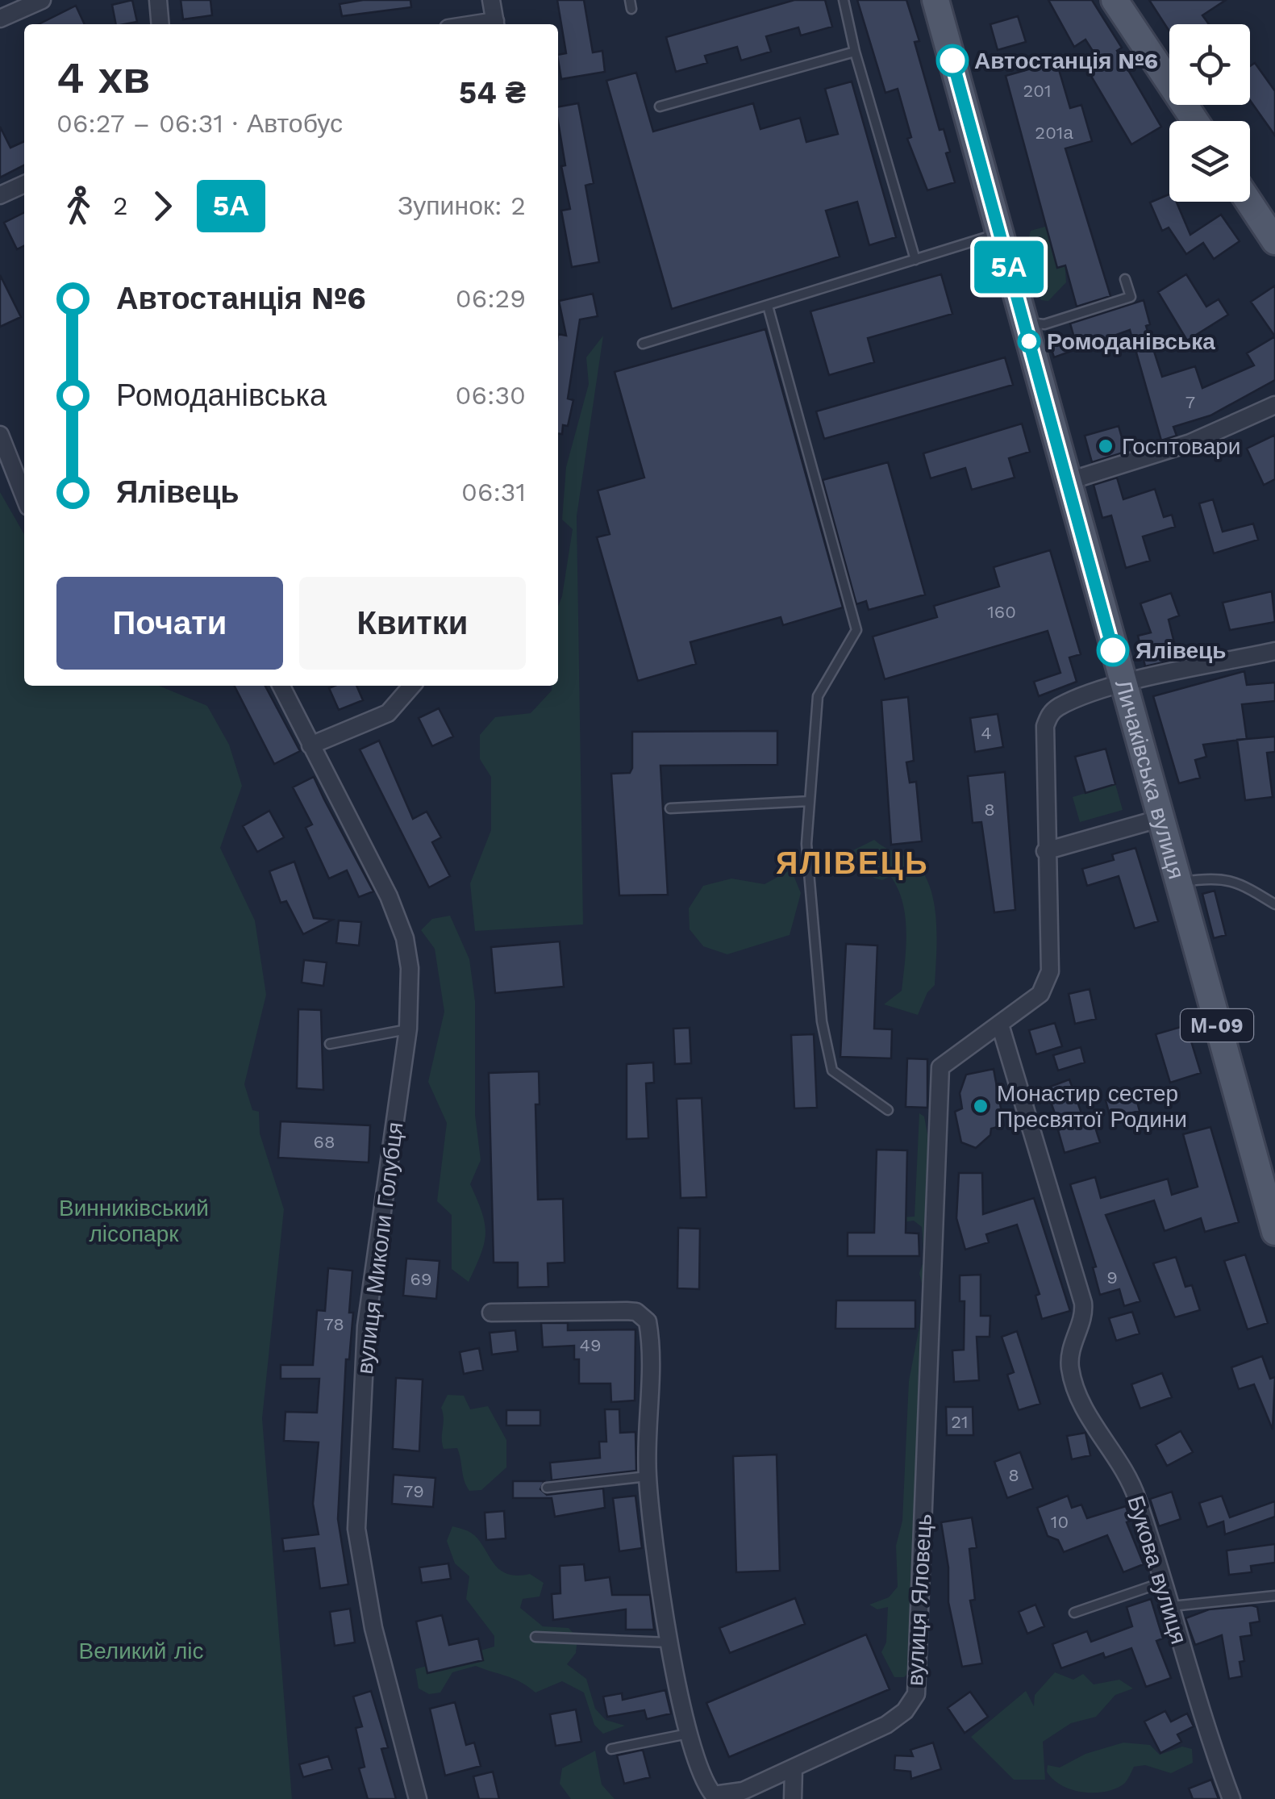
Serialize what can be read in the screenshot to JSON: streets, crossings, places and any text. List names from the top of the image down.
{
  "streets": {
    "main road": ["Личаківська вулиця", "М-09"],
    "street": ["вулиця Миколи Голубця", "Букова вулиця", "вулиця Яловець"]
  },
  "crossings": [
    ["Личаківська вулиця", "вулиця Яловець"],
    ["Букова вулиця", "вулиця Яловець"]
  ],
  "districts": ["ЯЛІВЕЦЬ"],
  "parks": ["Винниківський лісопарк", "Великий ліс"],
  "places": [
    "Автостанція №6",
    "Ромоданівська",
    "Госптовари",
    "Ялівець",
    "Монастир сестер Пресвятої Родини"
  ],
  "lines": ["bus line 5А"],
  "house_numbers": [
    "201",
    "201а",
    "7",
    "160",
    "4",
    "8",
    "68",
    "9",
    "69",
    "78",
    "49",
    "21",
    "8",
    "79",
    "10"
  ],
  "page": {
    "on_map": "5А",
    "heading": ["4 хв", "06:27 – 06:31 · Автобус", "54 ₴"],
    "legs": ["2", "5А", "Зупинок: 2"],
    "list": [
      {
        "name": "Автостанція №6",
        "value": "06:29"
      },
      {
        "name": "Ромоданівська",
        "value": "06:30"
      },
      {
        "name": "Ялівець",
        "value": "06:31"
      }
    ],
    "buttons": ["Почати", "Квитки"]
  }
}
